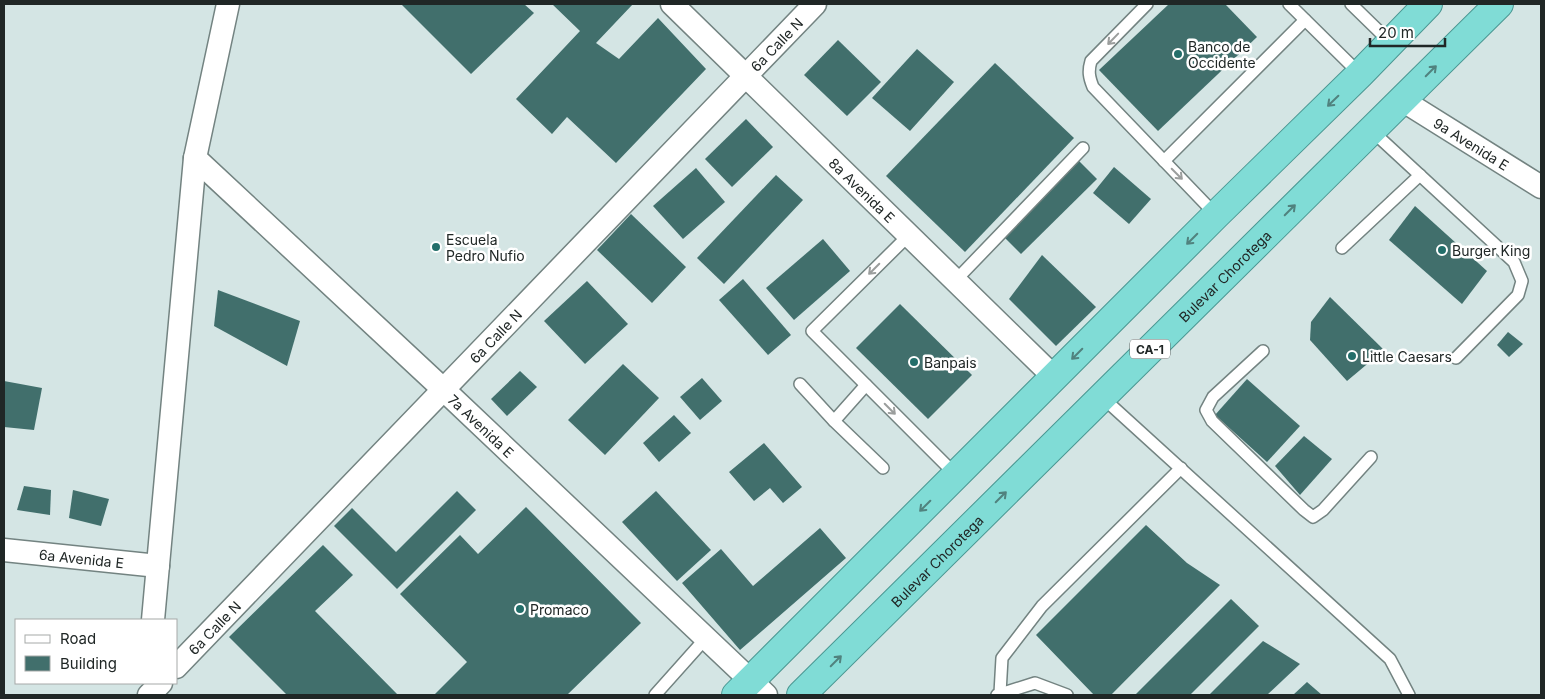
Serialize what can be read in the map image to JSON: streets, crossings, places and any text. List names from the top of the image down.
{
  "streets": {
    "highway": ["Bulevar Chorotega", "CA-1"],
    "street": [
      "6a Calle N",
      "9a Avenida E",
      "8a Avenida E",
      "7a Avenida E",
      "6a Avenida E"
    ]
  },
  "crossings": [
    ["6a Calle N", "8a Avenida E"],
    ["6a Calle N", "7a Avenida E"],
    ["9a Avenida E", "Bulevar Chorotega"]
  ],
  "places": [
    "Banco de Occidente",
    "Escuela Pedro Nufio",
    "Burger King",
    "Little Caesars",
    "Banpais",
    "Promaco"
  ],
  "legend": ["Road", "Building"],
  "scale_bar": "20 m"
}
